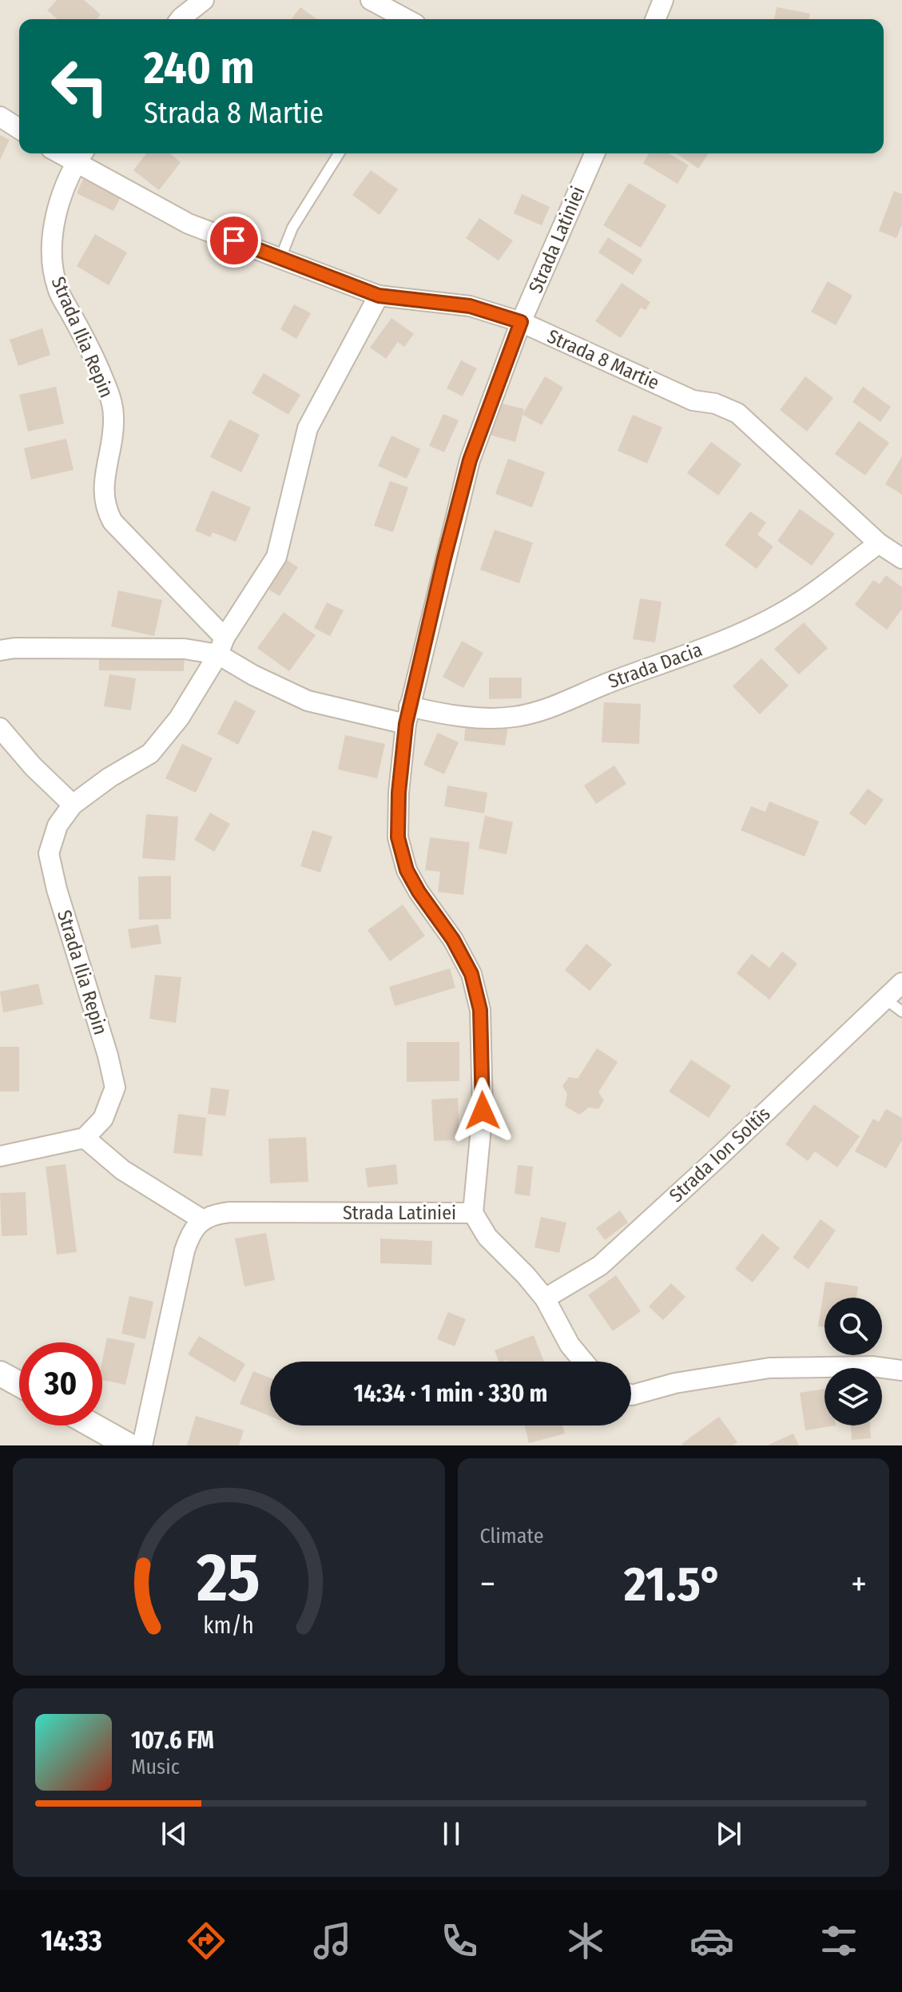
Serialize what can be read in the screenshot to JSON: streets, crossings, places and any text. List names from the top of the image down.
{
  "streets": {
    "street": [
      "Strada Latiniei",
      "Strada Ilia Repin",
      "Strada 8 Martie",
      "Strada Dacia",
      "Strada Ion Soltîs"
    ]
  },
  "crossings": [
    ["Strada Latiniei", "Strada Ilia Repin"],
    ["Strada Latiniei", "Strada 8 Martie"],
    ["Strada Latiniei", "Strada Dacia"],
    ["Strada Latiniei", "Strada Ion Soltîs"],
    ["Strada Ilia Repin", "Strada 8 Martie"],
    ["Strada Ilia Repin", "Strada Dacia"],
    ["Strada 8 Martie", "Strada Dacia"]
  ],
  "page": {
    "turn": ["240 m", "Strada 8 Martie"],
    "limit": "30",
    "trip": "14:34 · 1 min · 330 m",
    "tile": "Climate",
    "heat": ["−", "21.5°", "+"],
    "song": ["107.6 FM", "Music"],
    "tabs": "14:33",
    "gauge": ["25", "km/h"]
  }
}
